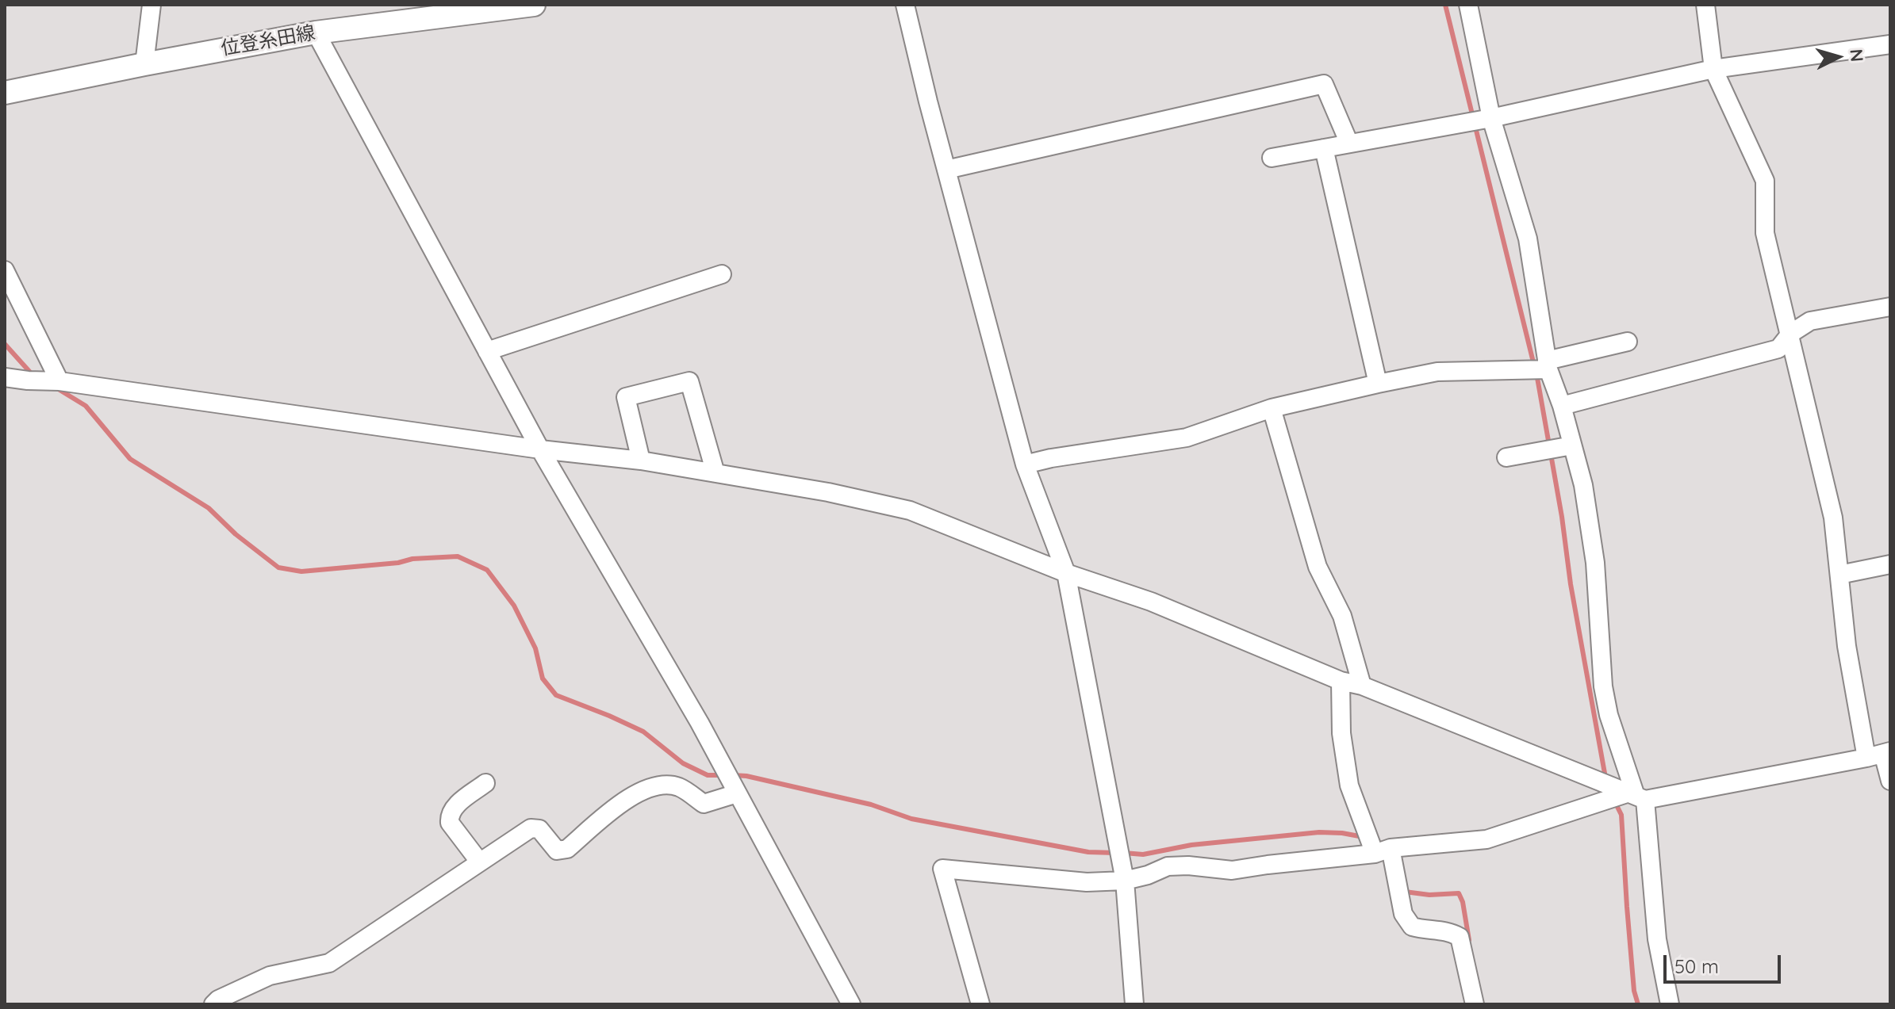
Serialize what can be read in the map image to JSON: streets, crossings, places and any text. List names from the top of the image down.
{
  "streets": {
    "main road": ["位登糸田線"]
  },
  "scale_bar": "50 m",
  "north": "right"
}
